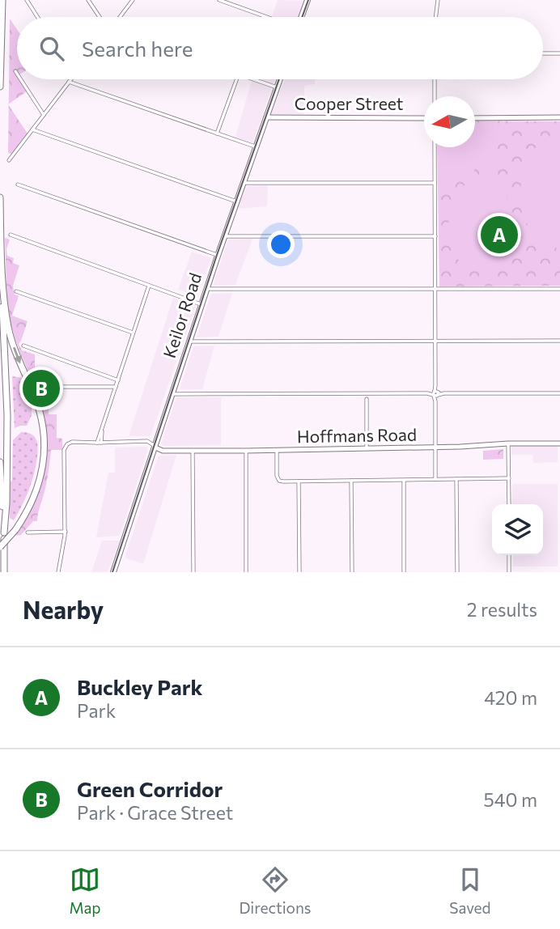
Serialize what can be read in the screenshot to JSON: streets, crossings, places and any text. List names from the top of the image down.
{
  "streets": {
    "main road": ["Cooper Street", "Keilor Road", "Hoffmans Road"]
  },
  "crossings": [
    ["Cooper Street", "Keilor Road"],
    ["Keilor Road", "Hoffmans Road"]
  ],
  "north": "left",
  "page": {
    "search": "Search here",
    "pins": ["A", "B"],
    "heading": ["Nearby", "2 results"],
    "list": [
      {
        "mark": "A",
        "name": "Buckley Park",
        "note": "Park",
        "value": "420 m"
      },
      {
        "mark": "B",
        "name": "Green Corridor",
        "note": "Park · Grace Street",
        "value": "540 m"
      }
    ],
    "nav": ["Map", "Directions", "Saved"]
  }
}
